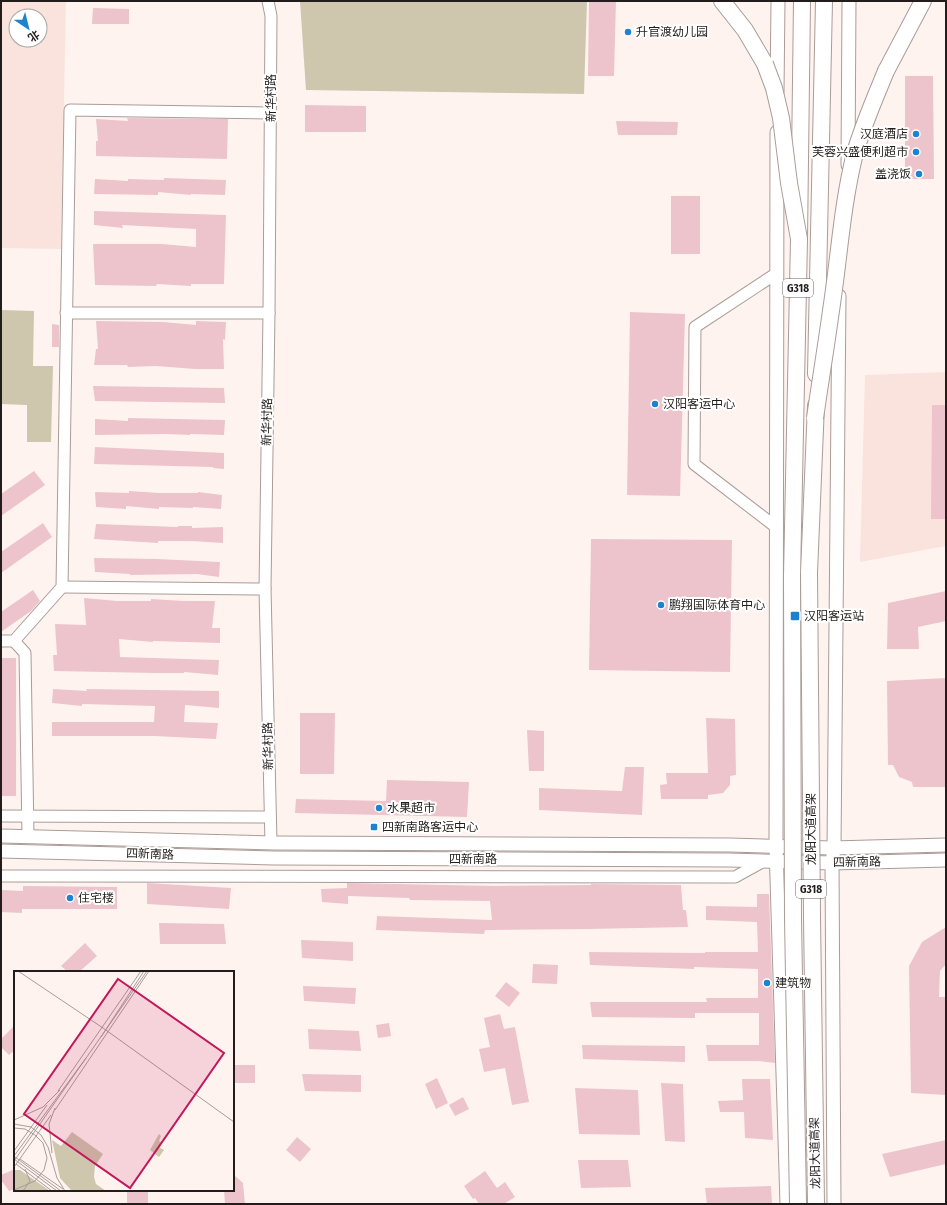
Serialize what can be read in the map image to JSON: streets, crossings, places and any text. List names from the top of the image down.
{
  "streets": {
    "highway": ["G318", "龙阳大道高架"],
    "main road": ["四新南路"],
    "street": ["新华村路"]
  },
  "crossings": [
    ["新华村路", "四新南路"],
    ["G318", "龙阳大道高架"]
  ],
  "places": {
    "other": [
      "升官渡幼儿园",
      "汉庭酒店",
      "芙蓉兴盛便利超市",
      "盖浇饭",
      "汉阳客运中心",
      "鹏翔国际体育中心",
      "水果超市",
      "住宅楼",
      "建筑物"
    ],
    "transit": ["汉阳客运站", "四新南路客运中心"]
  },
  "north": "bottom right"
}
